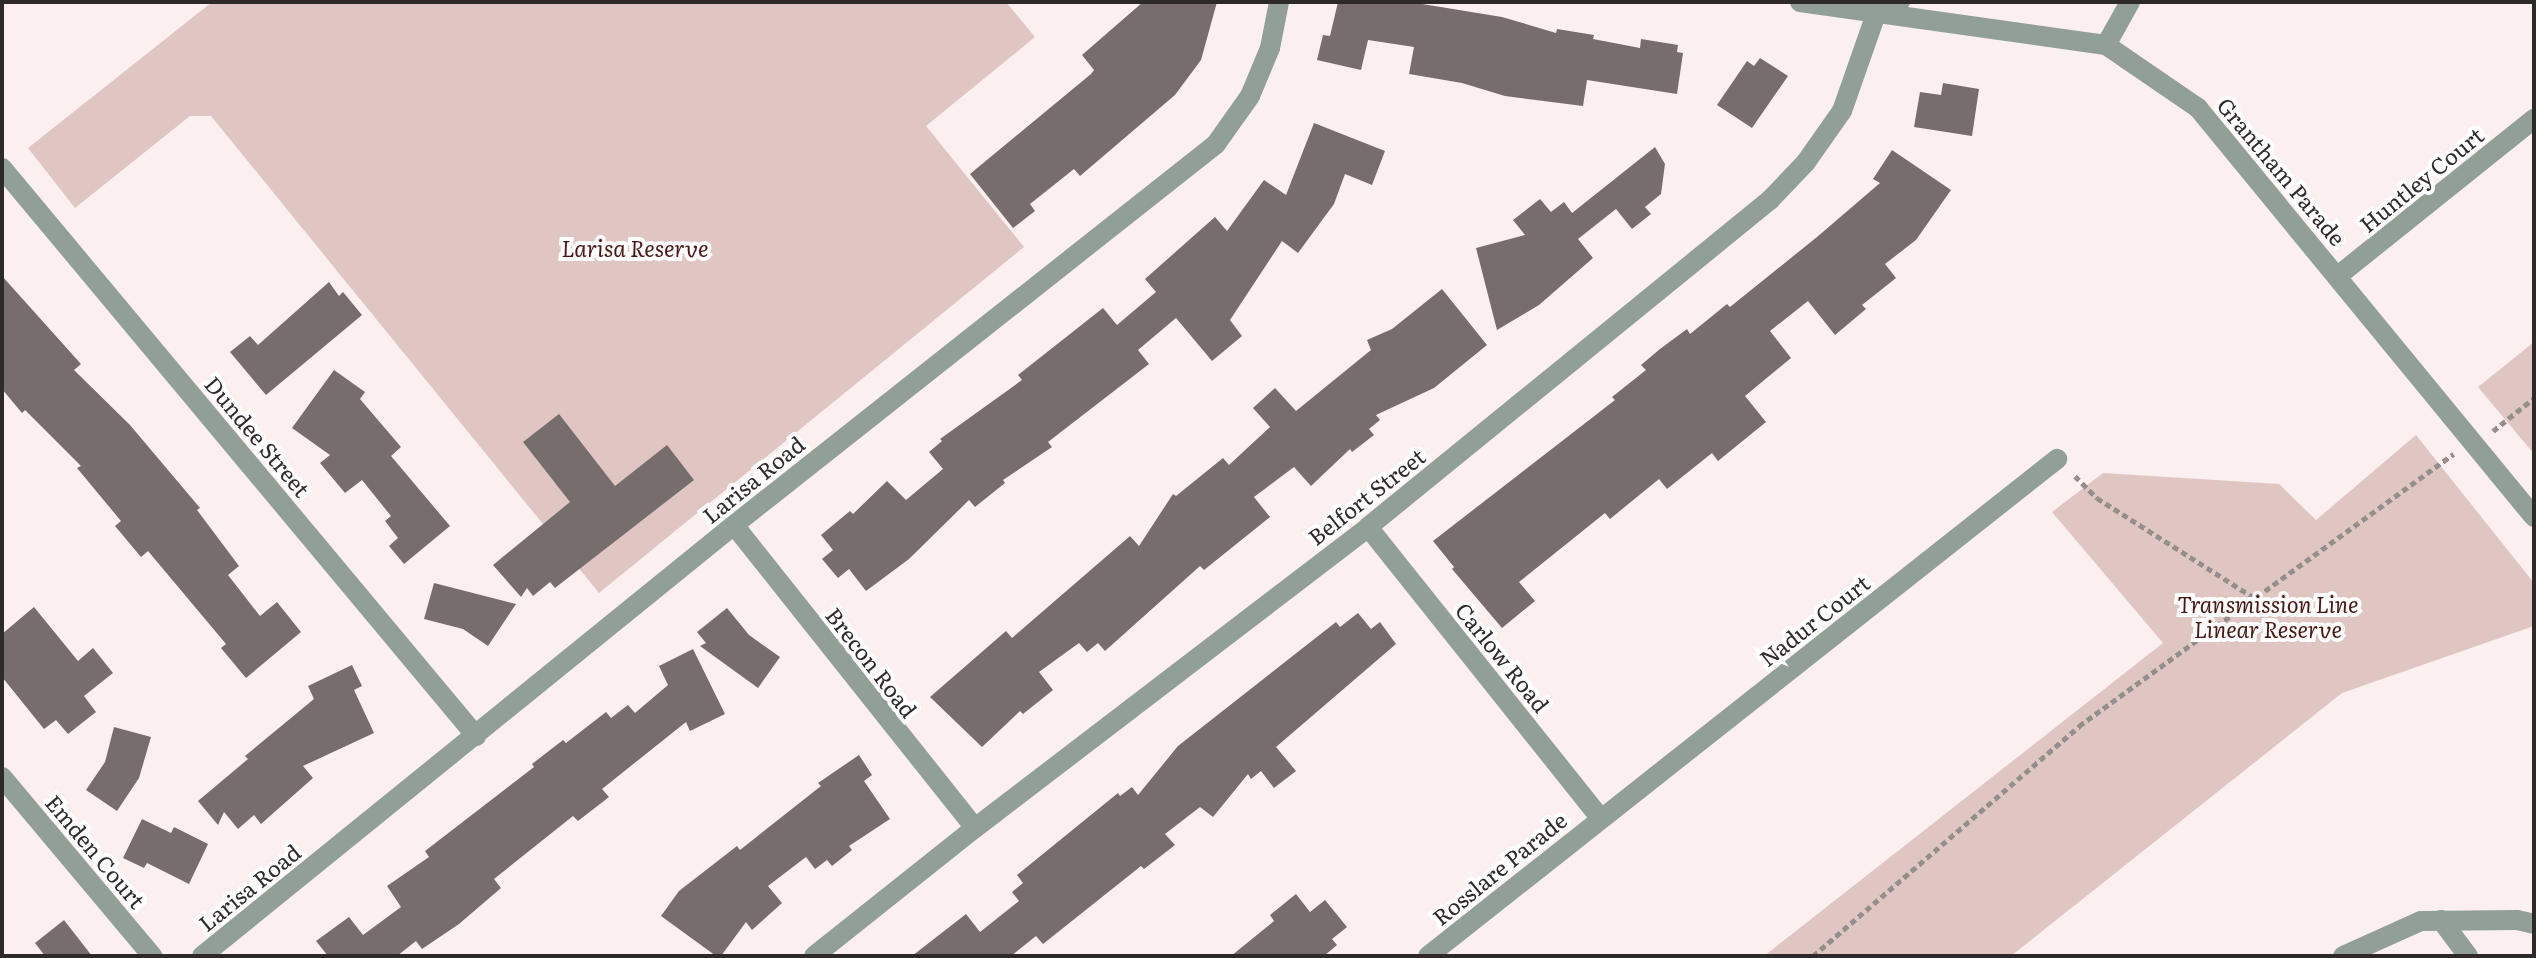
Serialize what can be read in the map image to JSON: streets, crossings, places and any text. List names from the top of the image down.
{
  "streets": {
    "street": [
      "Grantham Parade",
      "Huntley Court",
      "Dundee Street",
      "Larisa Road",
      "Belfort Street",
      "Nadur Court",
      "Carlow Road",
      "Brecon Road",
      "Emden Court",
      "Rosslare Parade"
    ]
  },
  "crossings": [
    ["Grantham Parade", "Huntley Court"],
    ["Grantham Parade", "Belfort Street"],
    ["Dundee Street", "Larisa Road"],
    ["Larisa Road", "Brecon Road"],
    ["Belfort Street", "Carlow Road"],
    ["Belfort Street", "Brecon Road"],
    ["Nadur Court", "Carlow Road"],
    ["Nadur Court", "Rosslare Parade"],
    ["Carlow Road", "Rosslare Parade"]
  ],
  "parks": ["Larisa Reserve", "Transmission Line Linear Reserve"]
}
